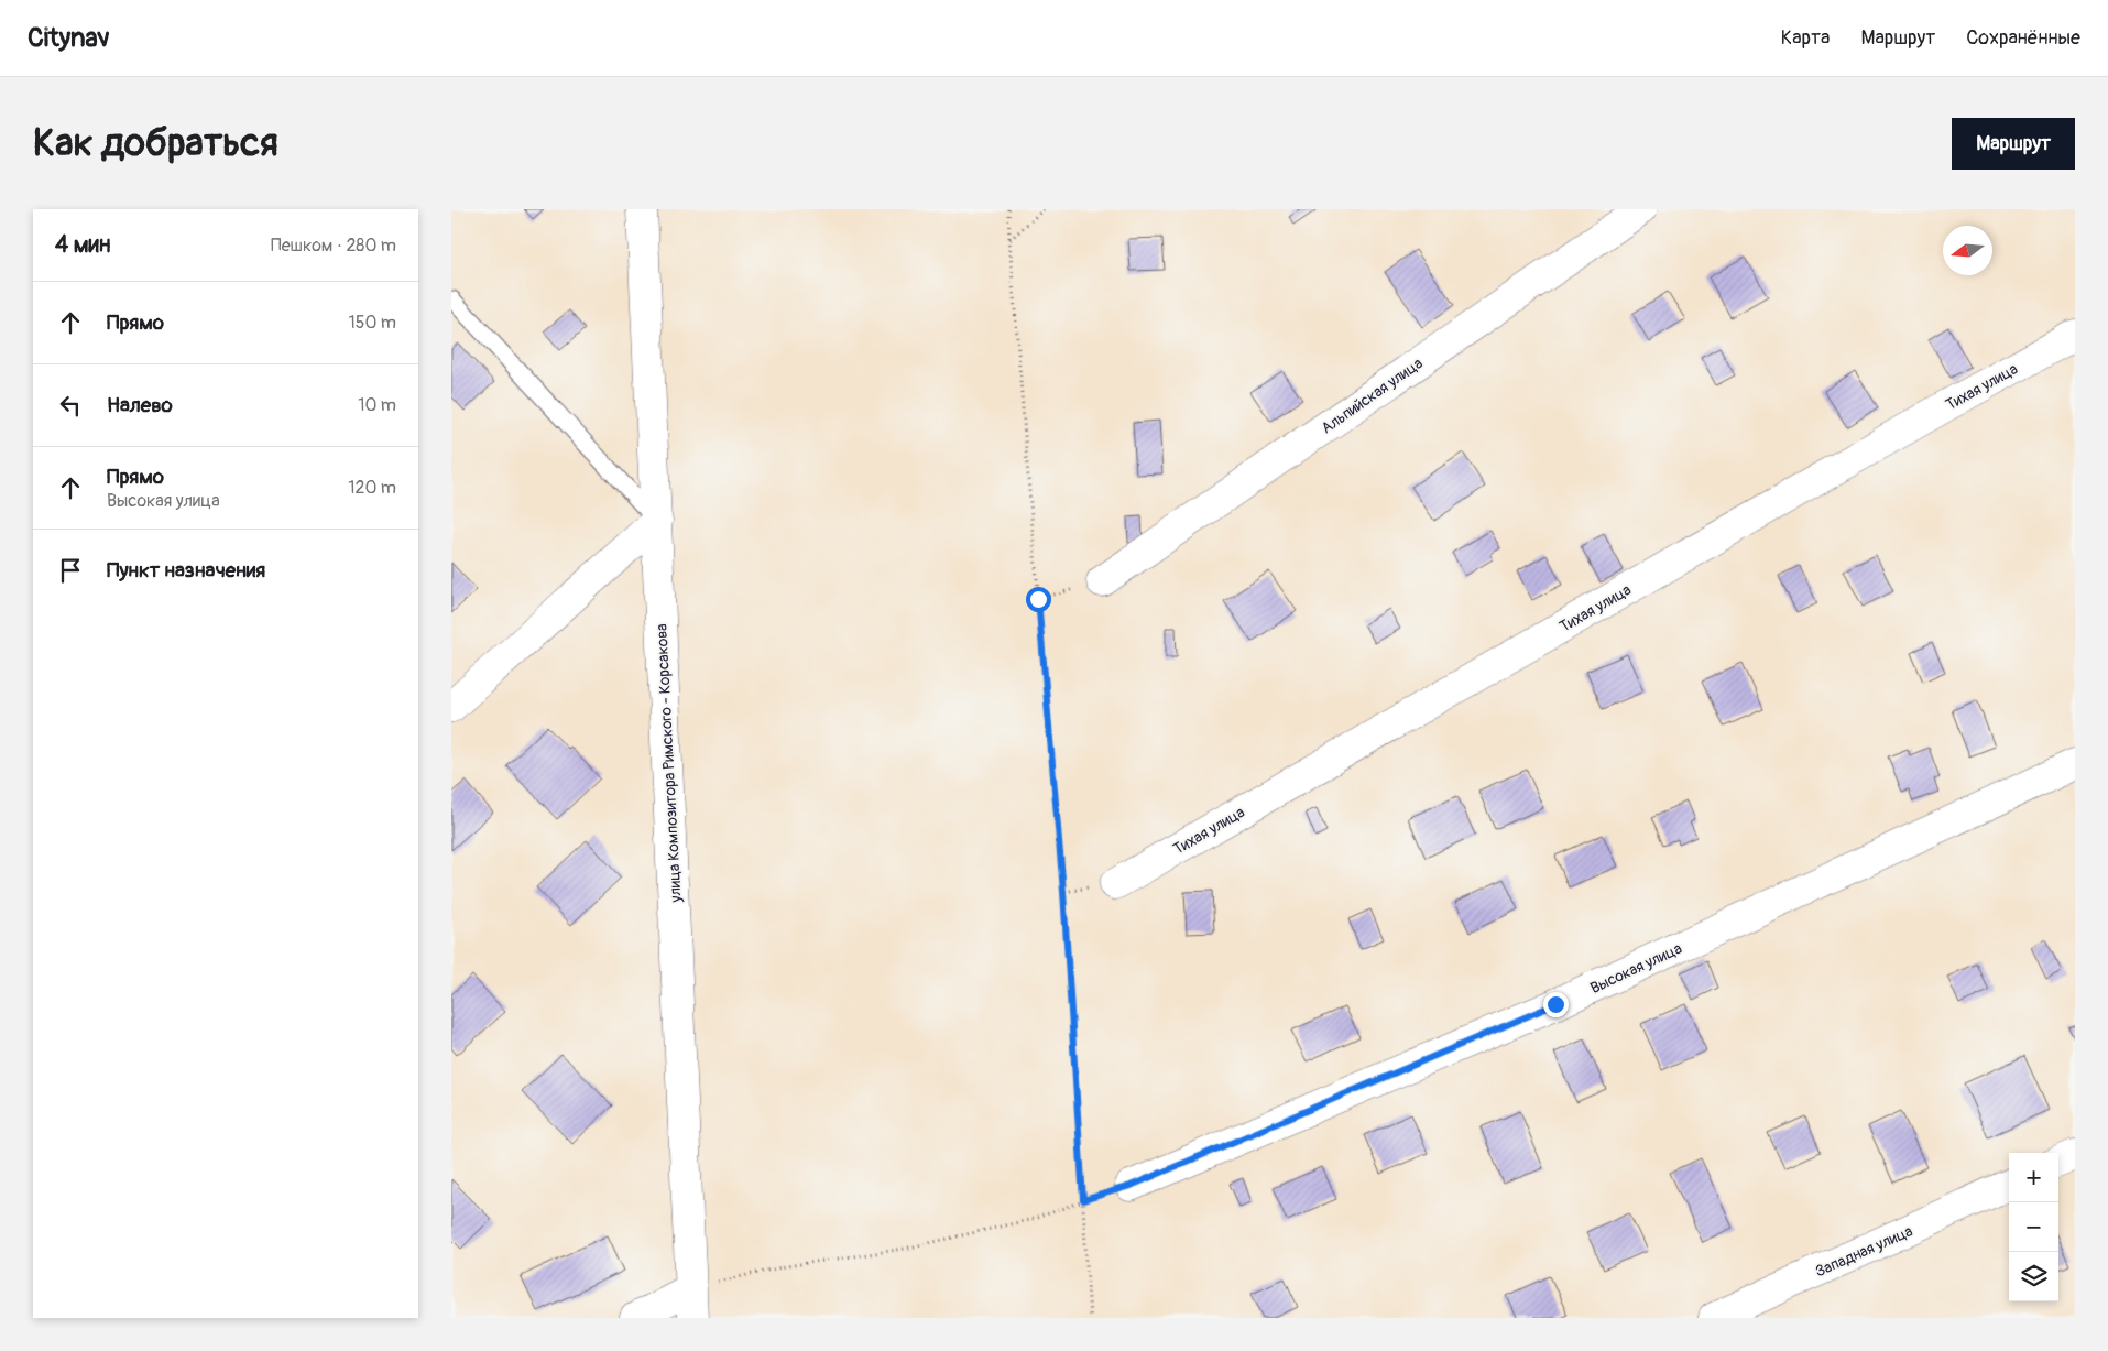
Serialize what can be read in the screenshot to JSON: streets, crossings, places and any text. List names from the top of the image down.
{
  "streets": {
    "street": [
      "Тихая улица",
      "Альпийская улица",
      "улица Композитора Римского - Корсакова",
      "Высокая улица",
      "Западная улица"
    ]
  },
  "north": "left",
  "page": {
    "header": "Citynav",
    "nav": ["Карта", "Маршрут", "Сохранённые"],
    "buttons": "Маршрут",
    "title": "Как добраться",
    "heading": ["4 мин", "Пешком · 280 m"],
    "list": [
      ["Прямо", "150 m"],
      ["Налево", "10 m"],
      ["Прямо", "Высокая улица", "120 m"],
      "Пункт назначения"
    ],
    "map_buttons": ["+", "−"]
  }
}
